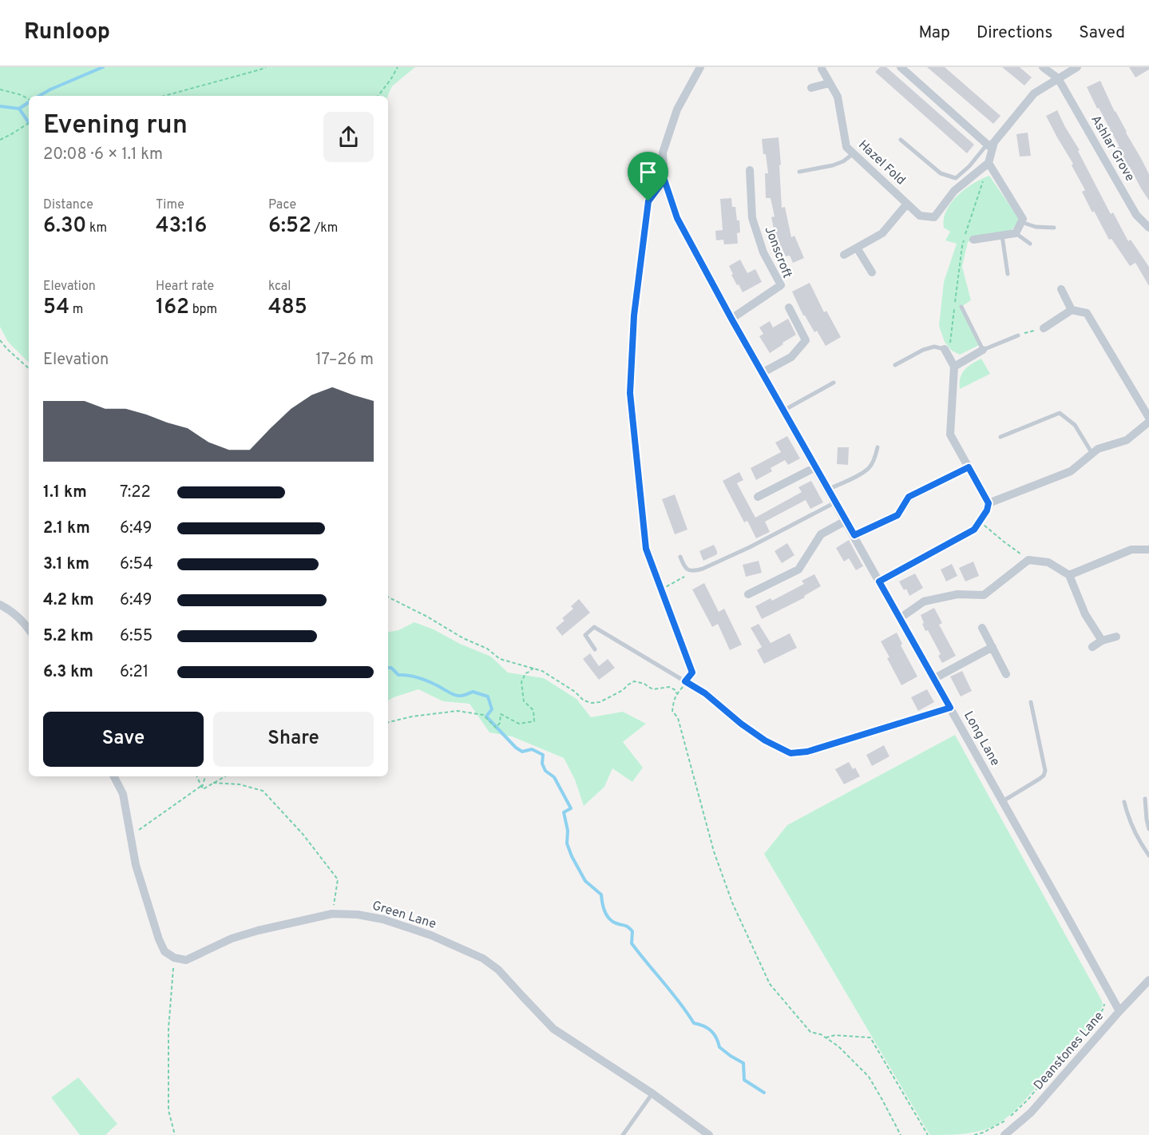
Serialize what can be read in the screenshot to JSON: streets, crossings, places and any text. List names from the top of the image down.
{
  "streets": {
    "street": [
      "Ashlar Grove",
      "Hazel Fold",
      "Jonscroft",
      "Long Lane",
      "Green Lane",
      "Deanstones Lane"
    ]
  },
  "crossings": [
    ["Jonscroft", "Long Lane"],
    ["Long Lane", "Deanstones Lane"]
  ],
  "page": {
    "header": "Runloop",
    "nav": ["Map", "Directions", "Saved"],
    "heading": ["Evening run", "20:08 · 6 × 1.1 km"],
    "stats": [
      ["Distance", "6.30 km"],
      ["Time", "43:16"],
      ["Pace", "6:52 /km"],
      ["Elevation", "54 m"],
      ["Heart rate", "162 bpm"],
      ["kcal", "485"]
    ],
    "chart": ["Elevation", "17–26 m"],
    "list": [
      {
        "name": "1.1 km",
        "note": "7:22"
      },
      {
        "name": "2.1 km",
        "note": "6:49"
      },
      {
        "name": "3.1 km",
        "note": "6:54"
      },
      {
        "name": "4.2 km",
        "note": "6:49"
      },
      {
        "name": "5.2 km",
        "note": "6:55"
      },
      {
        "name": "6.3 km",
        "note": "6:21"
      }
    ],
    "buttons": ["Save", "Share"]
  }
}
